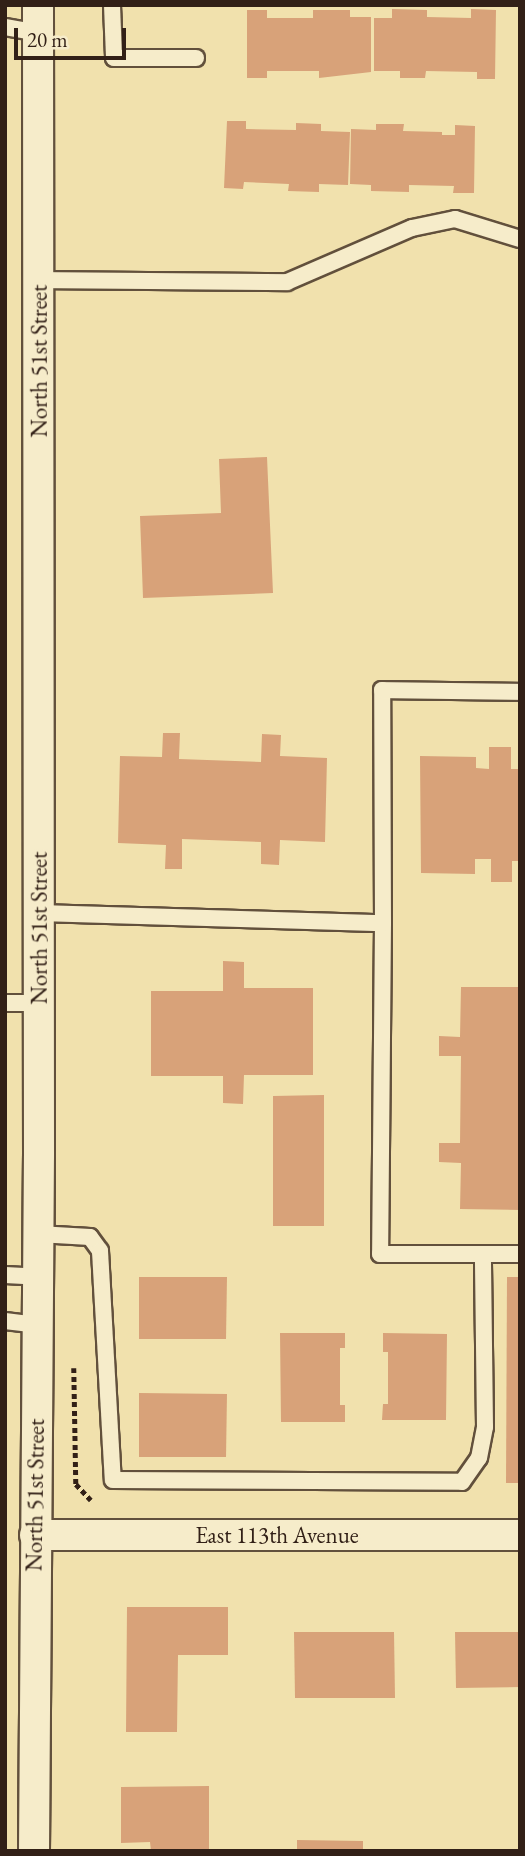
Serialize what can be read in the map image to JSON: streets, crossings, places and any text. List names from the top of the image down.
{
  "streets": {
    "street": ["North 51st Street", "East 113th Avenue"]
  },
  "crossings": [
    ["North 51st Street", "East 113th Avenue"]
  ],
  "scale_bar": "20 m"
}
